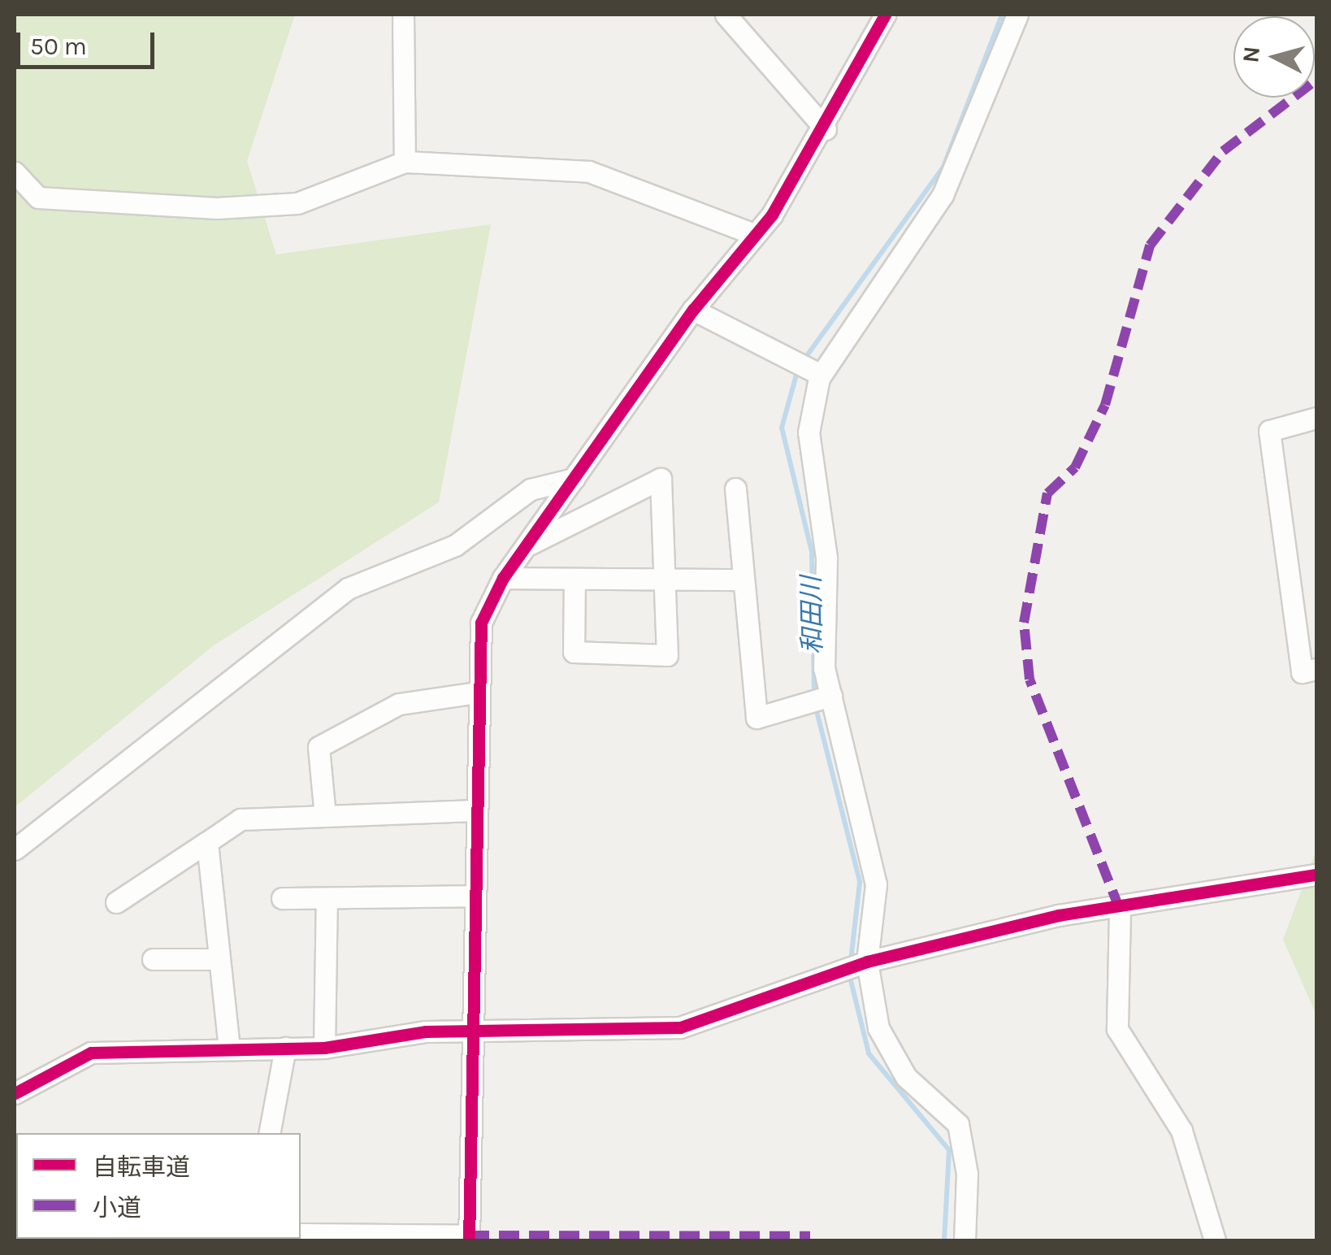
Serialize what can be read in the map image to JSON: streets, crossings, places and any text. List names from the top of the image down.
{
  "water": ["和田川"],
  "legend": ["自転車道", "小道"],
  "scale_bar": "50 m",
  "north": "left"
}
